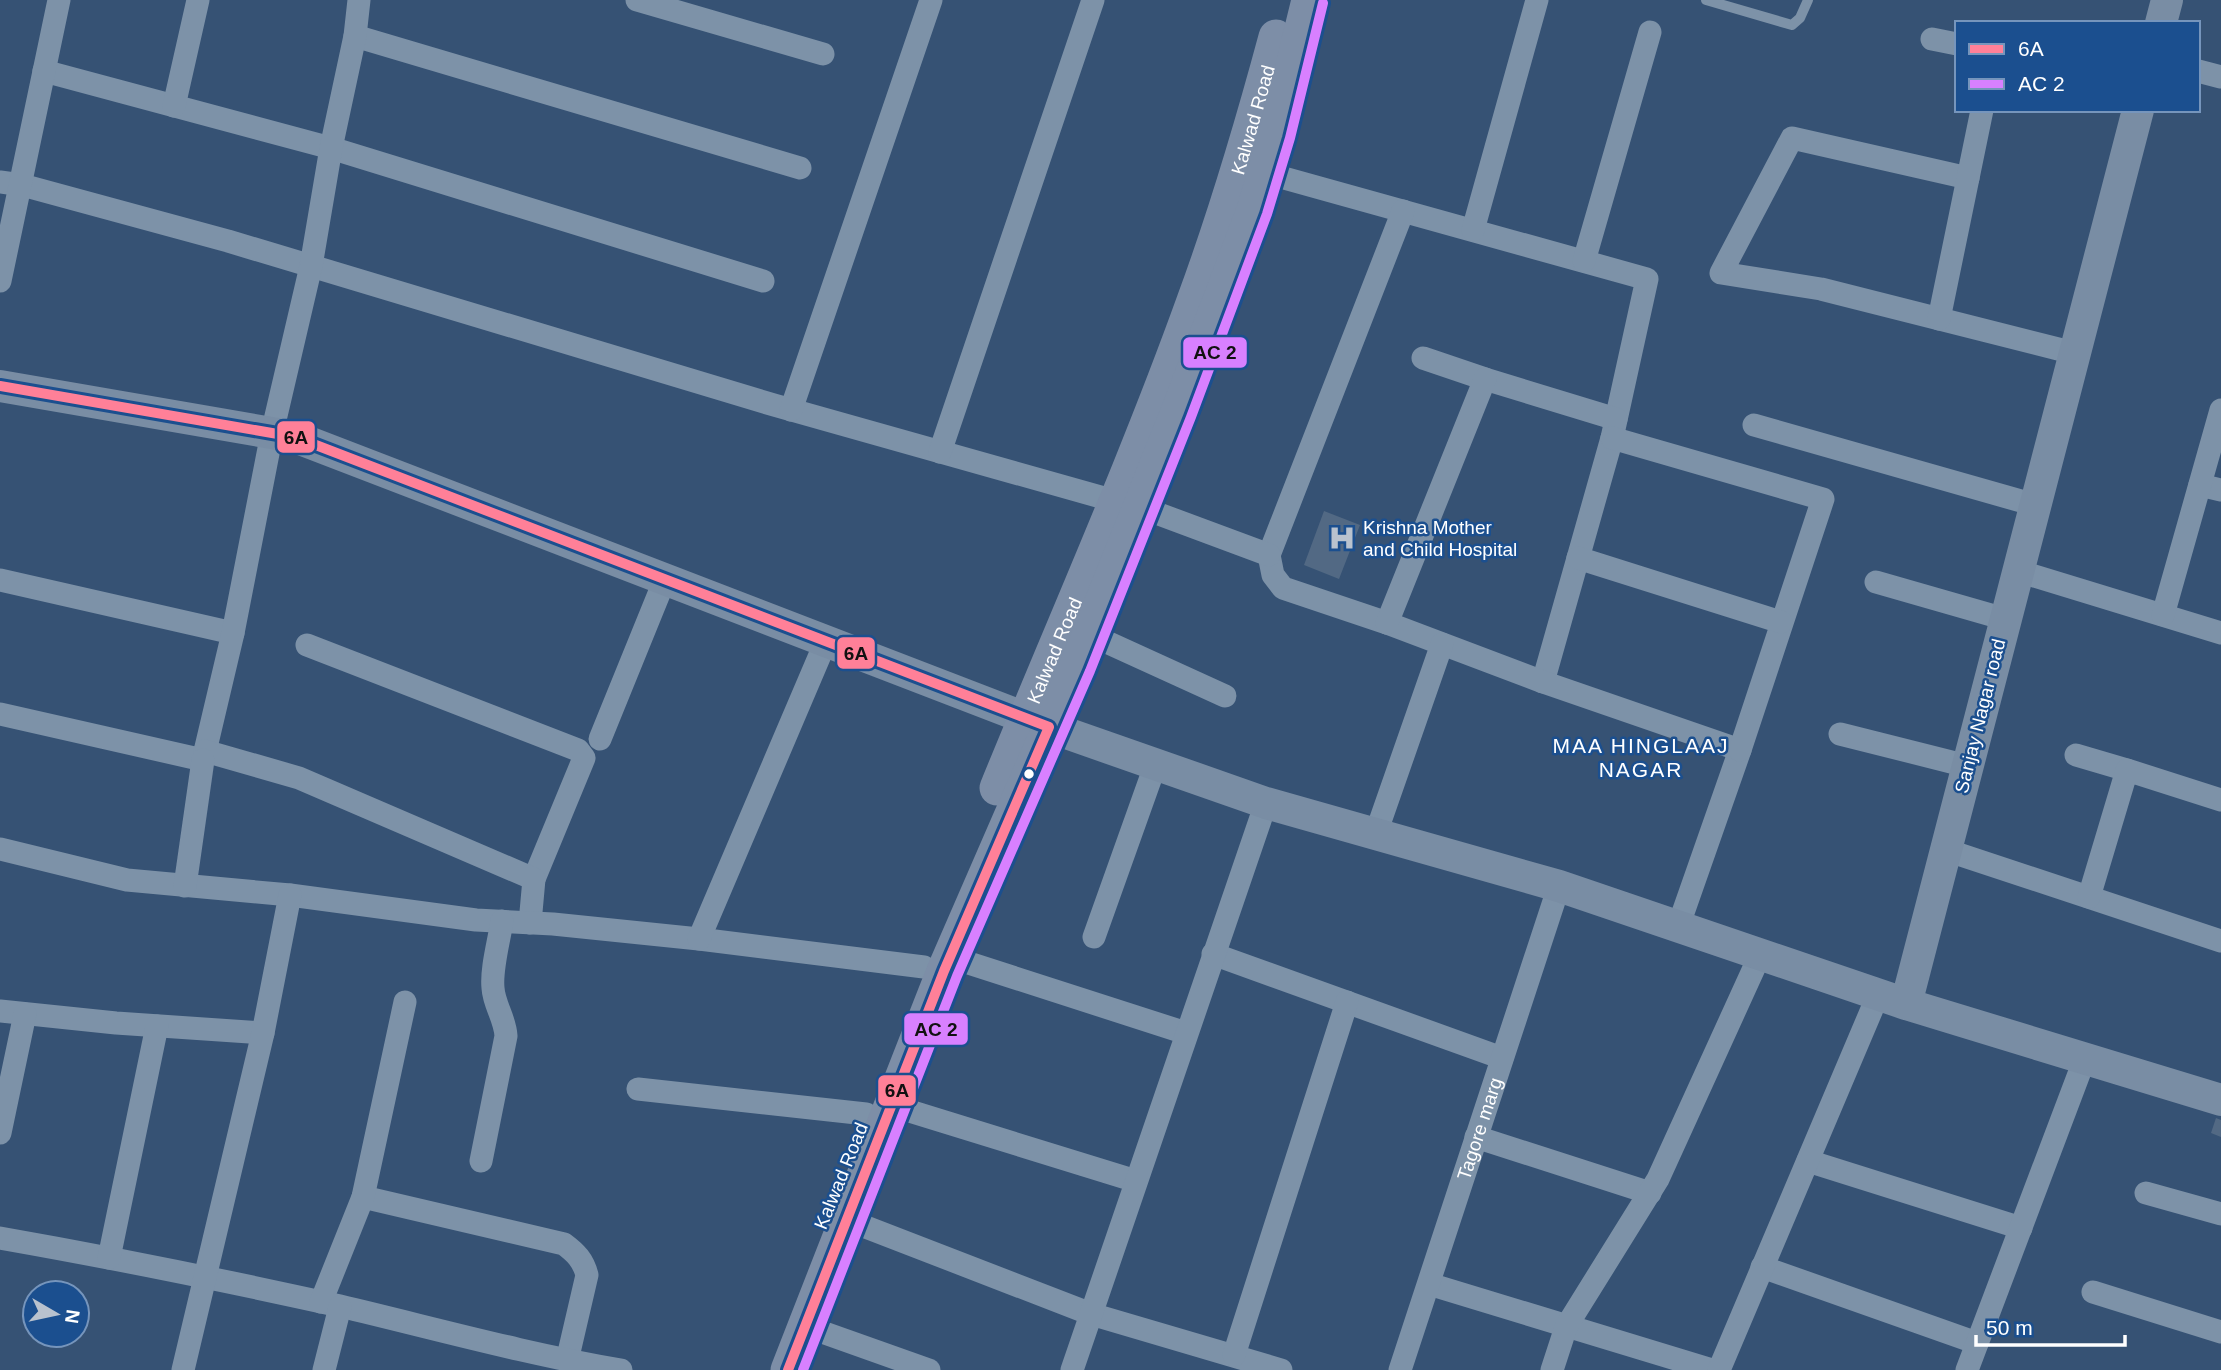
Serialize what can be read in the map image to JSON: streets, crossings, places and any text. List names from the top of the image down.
{
  "streets": {
    "main road": ["Kalwad Road"],
    "street": ["Sanjay Nagar road", "Tagore marg"]
  },
  "districts": ["MAA HINGLAAJ NAGAR"],
  "places": {
    "hospital": ["Krishna Mother and Child Hospital"]
  },
  "lines": ["transit line 6A"],
  "legend": ["6A", "AC 2"],
  "scale_bar": "50 m",
  "north": "right"
}
